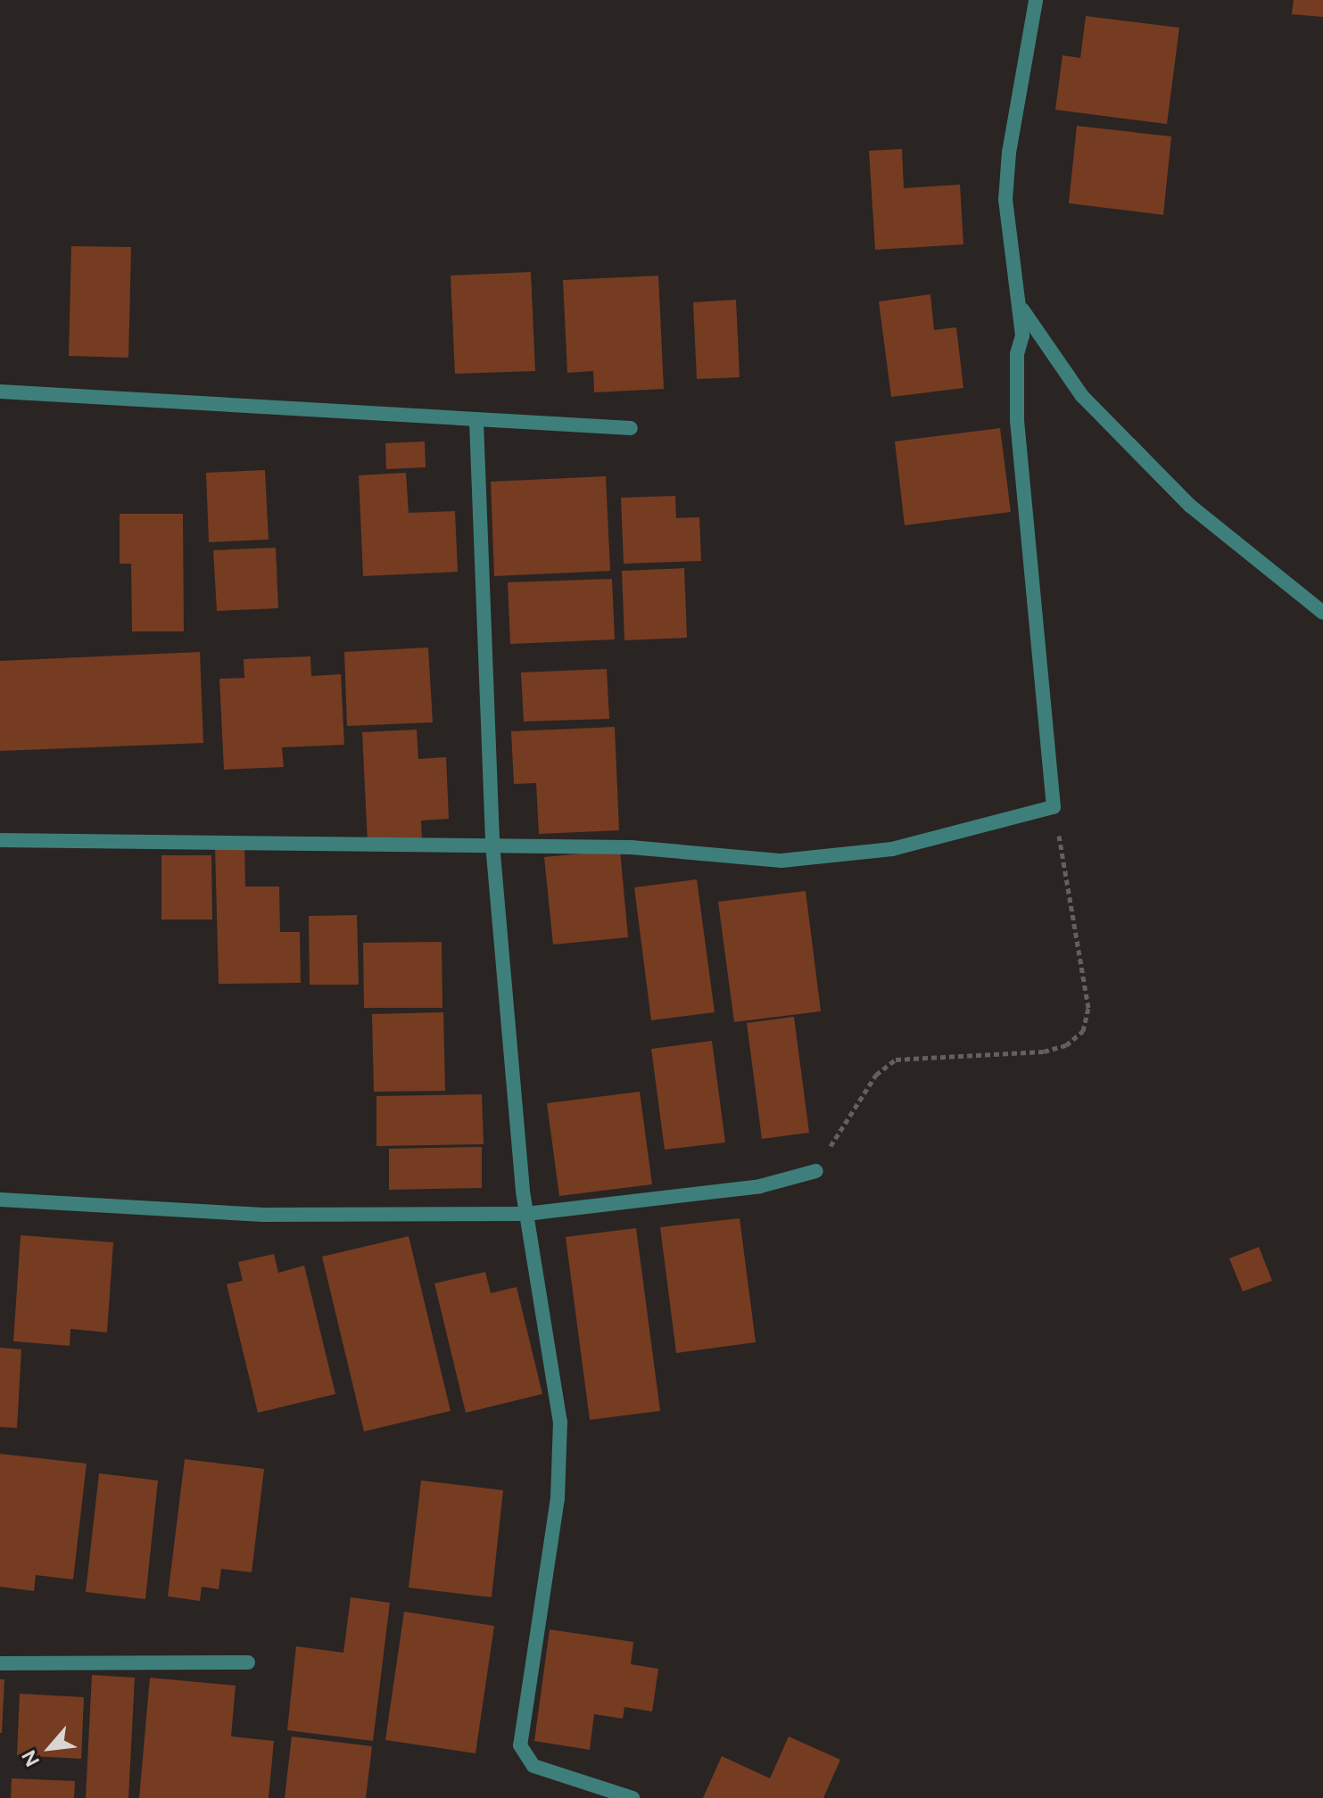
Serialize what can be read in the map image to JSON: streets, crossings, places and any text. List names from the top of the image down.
{
  "north": "bottom left"
}
